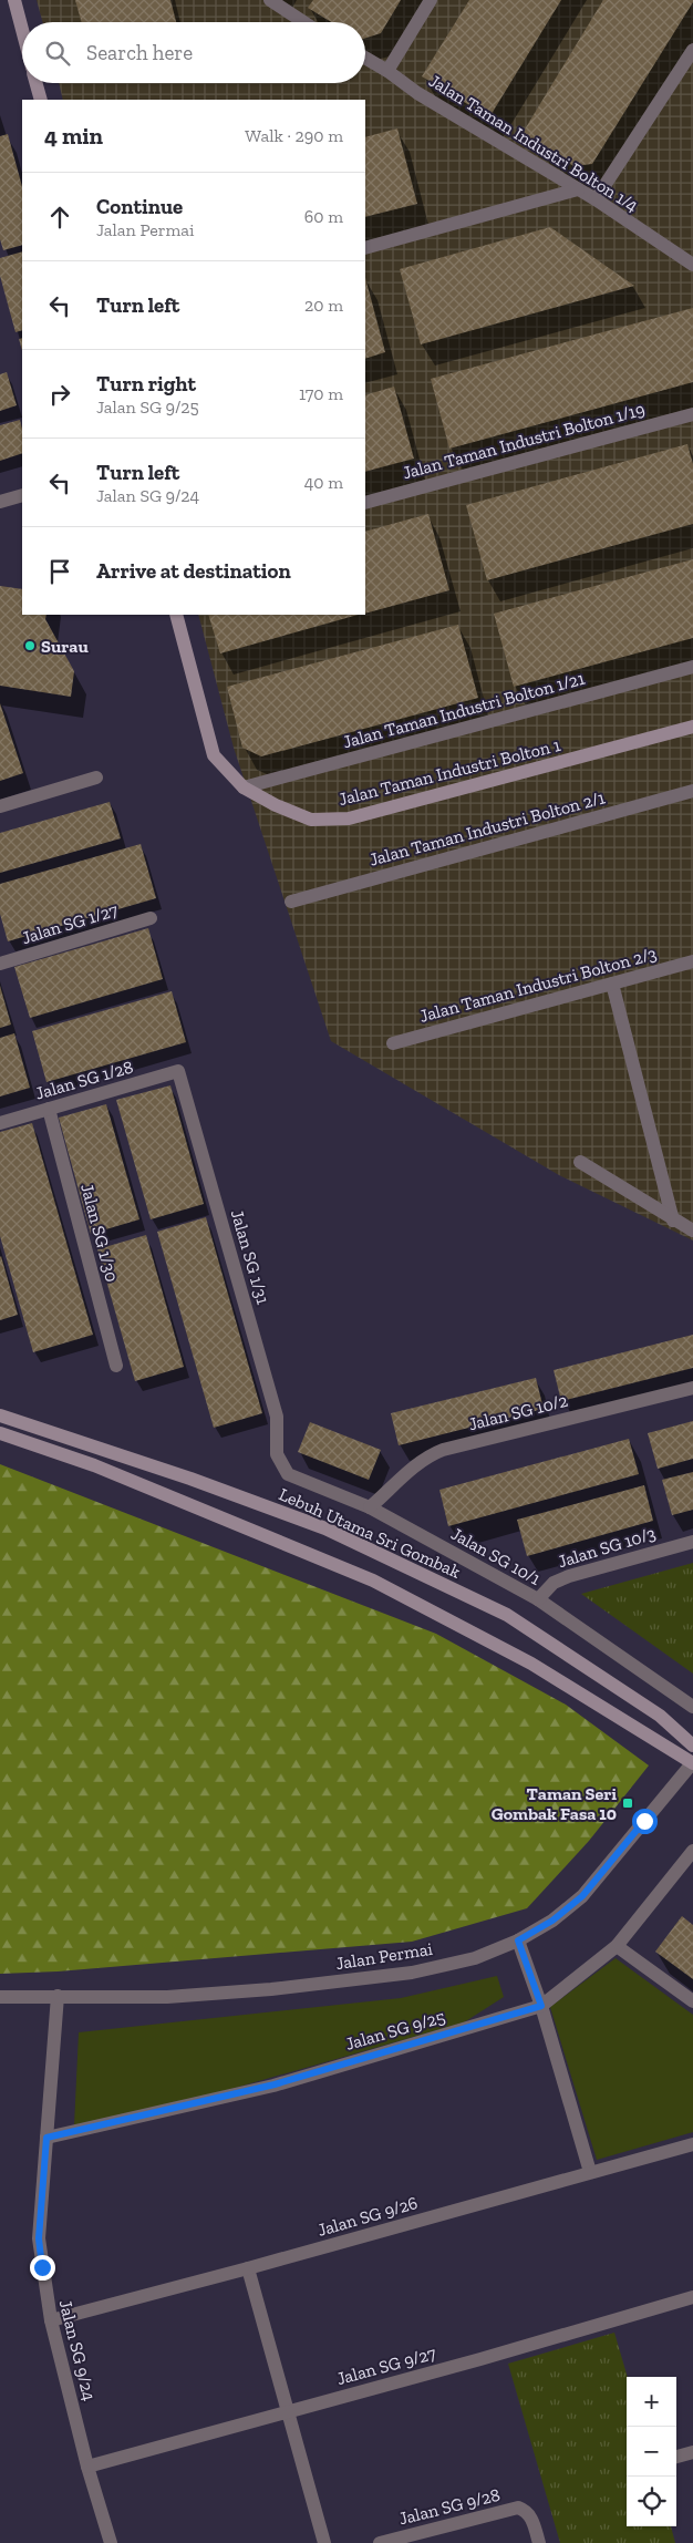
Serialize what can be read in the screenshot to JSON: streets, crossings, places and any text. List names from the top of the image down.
{
  "streets": {
    "street": [
      "Jalan Taman Industri Bolton 1/4",
      "Jalan Taman Industri Bolton 1/19",
      "Jalan Taman Industri Bolton 1/21",
      "Jalan Taman Industri Bolton 1",
      "Jalan Taman Industri Bolton 2/1",
      "Jalan SG 1/27",
      "Jalan Taman Industri Bolton 2/3",
      "Jalan SG 1/28",
      "Jalan SG 1/30",
      "Jalan SG 1/31",
      "Jalan SG 10/2",
      "Lebuh Utama Sri Gombak",
      "Jalan SG 10/3",
      "Jalan SG 10/1",
      "Jalan Permai",
      "Jalan SG 9/25",
      "Jalan SG 9/26",
      "Jalan SG 9/24",
      "Jalan SG 9/27",
      "Jalan SG 9/28"
    ]
  },
  "crossings": [
    ["Jalan Taman Industri Bolton 1/21", "Jalan Taman Industri Bolton 1"],
    ["Jalan SG 1/28", "Jalan SG 1/30"],
    ["Jalan SG 1/28", "Jalan SG 1/31"],
    ["Jalan SG 1/31", "Jalan SG 10/1"],
    ["Jalan SG 10/2", "Jalan SG 10/1"],
    ["Jalan SG 10/3", "Jalan SG 10/1"],
    ["Jalan Permai", "Jalan SG 9/24"],
    ["Jalan SG 9/25", "Jalan SG 9/24"],
    ["Jalan SG 9/26", "Jalan SG 9/24"],
    ["Jalan SG 9/24", "Jalan SG 9/27"]
  ],
  "places": {
    "other": ["Surau"],
    "transit": ["Taman Seri Gombak Fasa 10"]
  },
  "page": {
    "search": "Search here",
    "heading": ["4 min", "Walk · 290 m"],
    "list": [
      ["Continue", "Jalan Permai", "60 m"],
      ["Turn left", "20 m"],
      ["Turn right", "Jalan SG 9/25", "170 m"],
      ["Turn left", "Jalan SG 9/24", "40 m"],
      "Arrive at destination"
    ],
    "map_buttons": ["+", "−"]
  }
}
